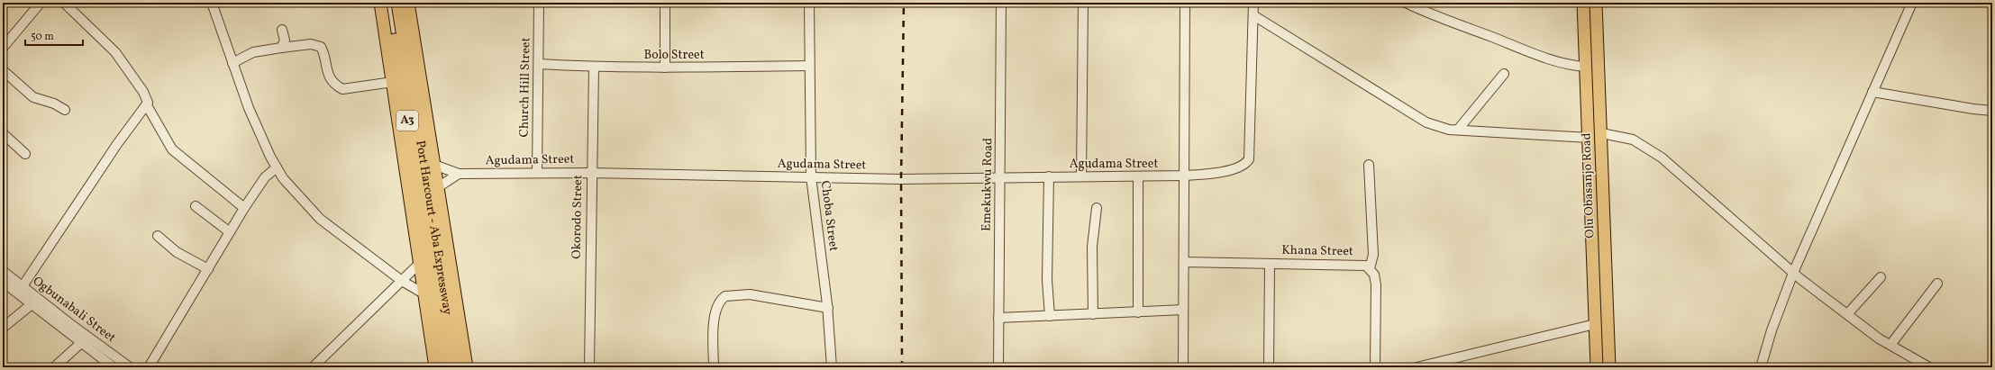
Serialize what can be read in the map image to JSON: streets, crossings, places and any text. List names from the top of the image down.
{
  "streets": {
    "highway": ["A3", "Port Harcourt - Aba Expressway"],
    "main road": ["Olu Obasanjo Road"],
    "street": [
      "Bolo Street",
      "Church Hill Street",
      "Agudama Street",
      "Emekukwu Road",
      "Choba Street",
      "Okorodo Street",
      "Khana Street",
      "Ogbunabali Street"
    ]
  },
  "crossings": [
    ["Bolo Street", "Church Hill Street"],
    ["Bolo Street", "Choba Street"],
    ["Bolo Street", "Okorodo Street"],
    ["Church Hill Street", "Agudama Street"],
    ["Agudama Street", "Emekukwu Road"],
    ["Agudama Street", "Choba Street"],
    ["Agudama Street", "Okorodo Street"]
  ],
  "scale_bar": "50 m"
}
